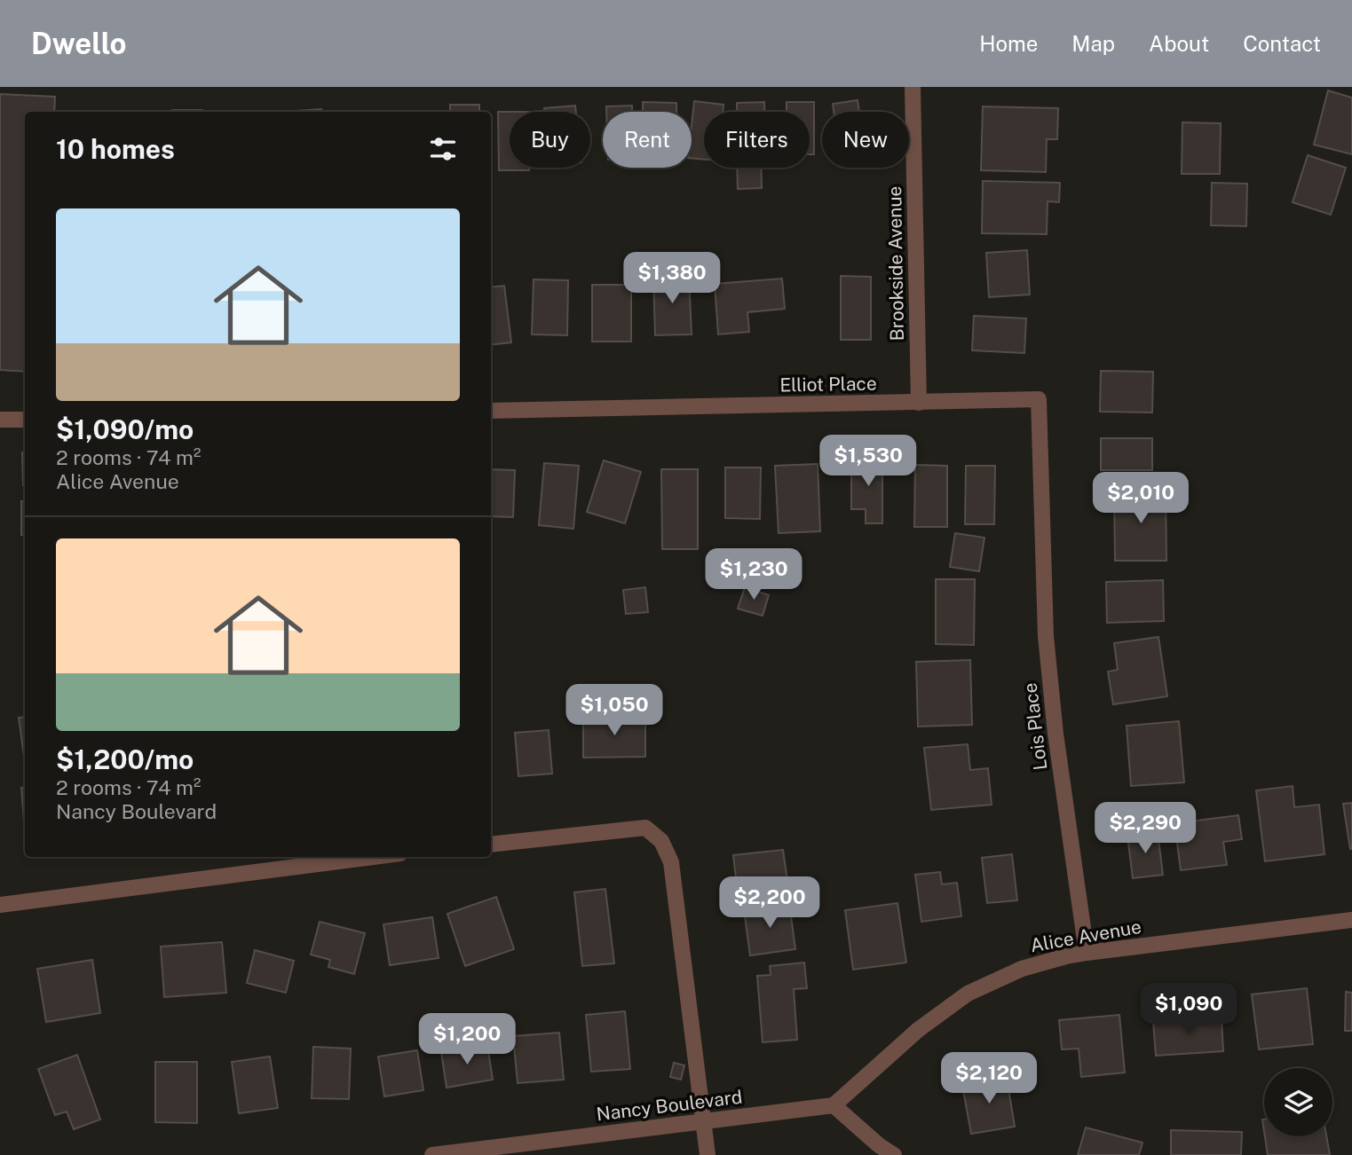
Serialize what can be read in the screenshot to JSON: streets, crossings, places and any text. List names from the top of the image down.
{
  "streets": {
    "street": [
      "Brookside Avenue",
      "Elliot Place",
      "Lois Place",
      "Alice Avenue",
      "Nancy Boulevard"
    ]
  },
  "crossings": [
    ["Brookside Avenue", "Elliot Place"],
    ["Elliot Place", "Lois Place"],
    ["Lois Place", "Alice Avenue"],
    ["Alice Avenue", "Nancy Boulevard"]
  ],
  "page": {
    "header": "Dwello",
    "nav": [
      "Home",
      "Map",
      "About",
      "Contact"
    ],
    "chip": [
      "Buy",
      "Rent",
      "Filters",
      "New"
    ],
    "heading": "10 homes",
    "list": [
      {
        "name": "$1,090/mo",
        "note": "2 rooms · 74 m² · Alice Avenue"
      },
      {
        "name": "$1,200/mo",
        "note": "2 rooms · 74 m² · Nancy Boulevard"
      }
    ],
    "price": [
      "$1,380",
      "$1,530",
      "$2,010",
      "$1,230",
      "$1,050",
      "$2,290",
      "$2,200",
      "$1,090",
      "$1,200",
      "$2,120"
    ]
  }
}
